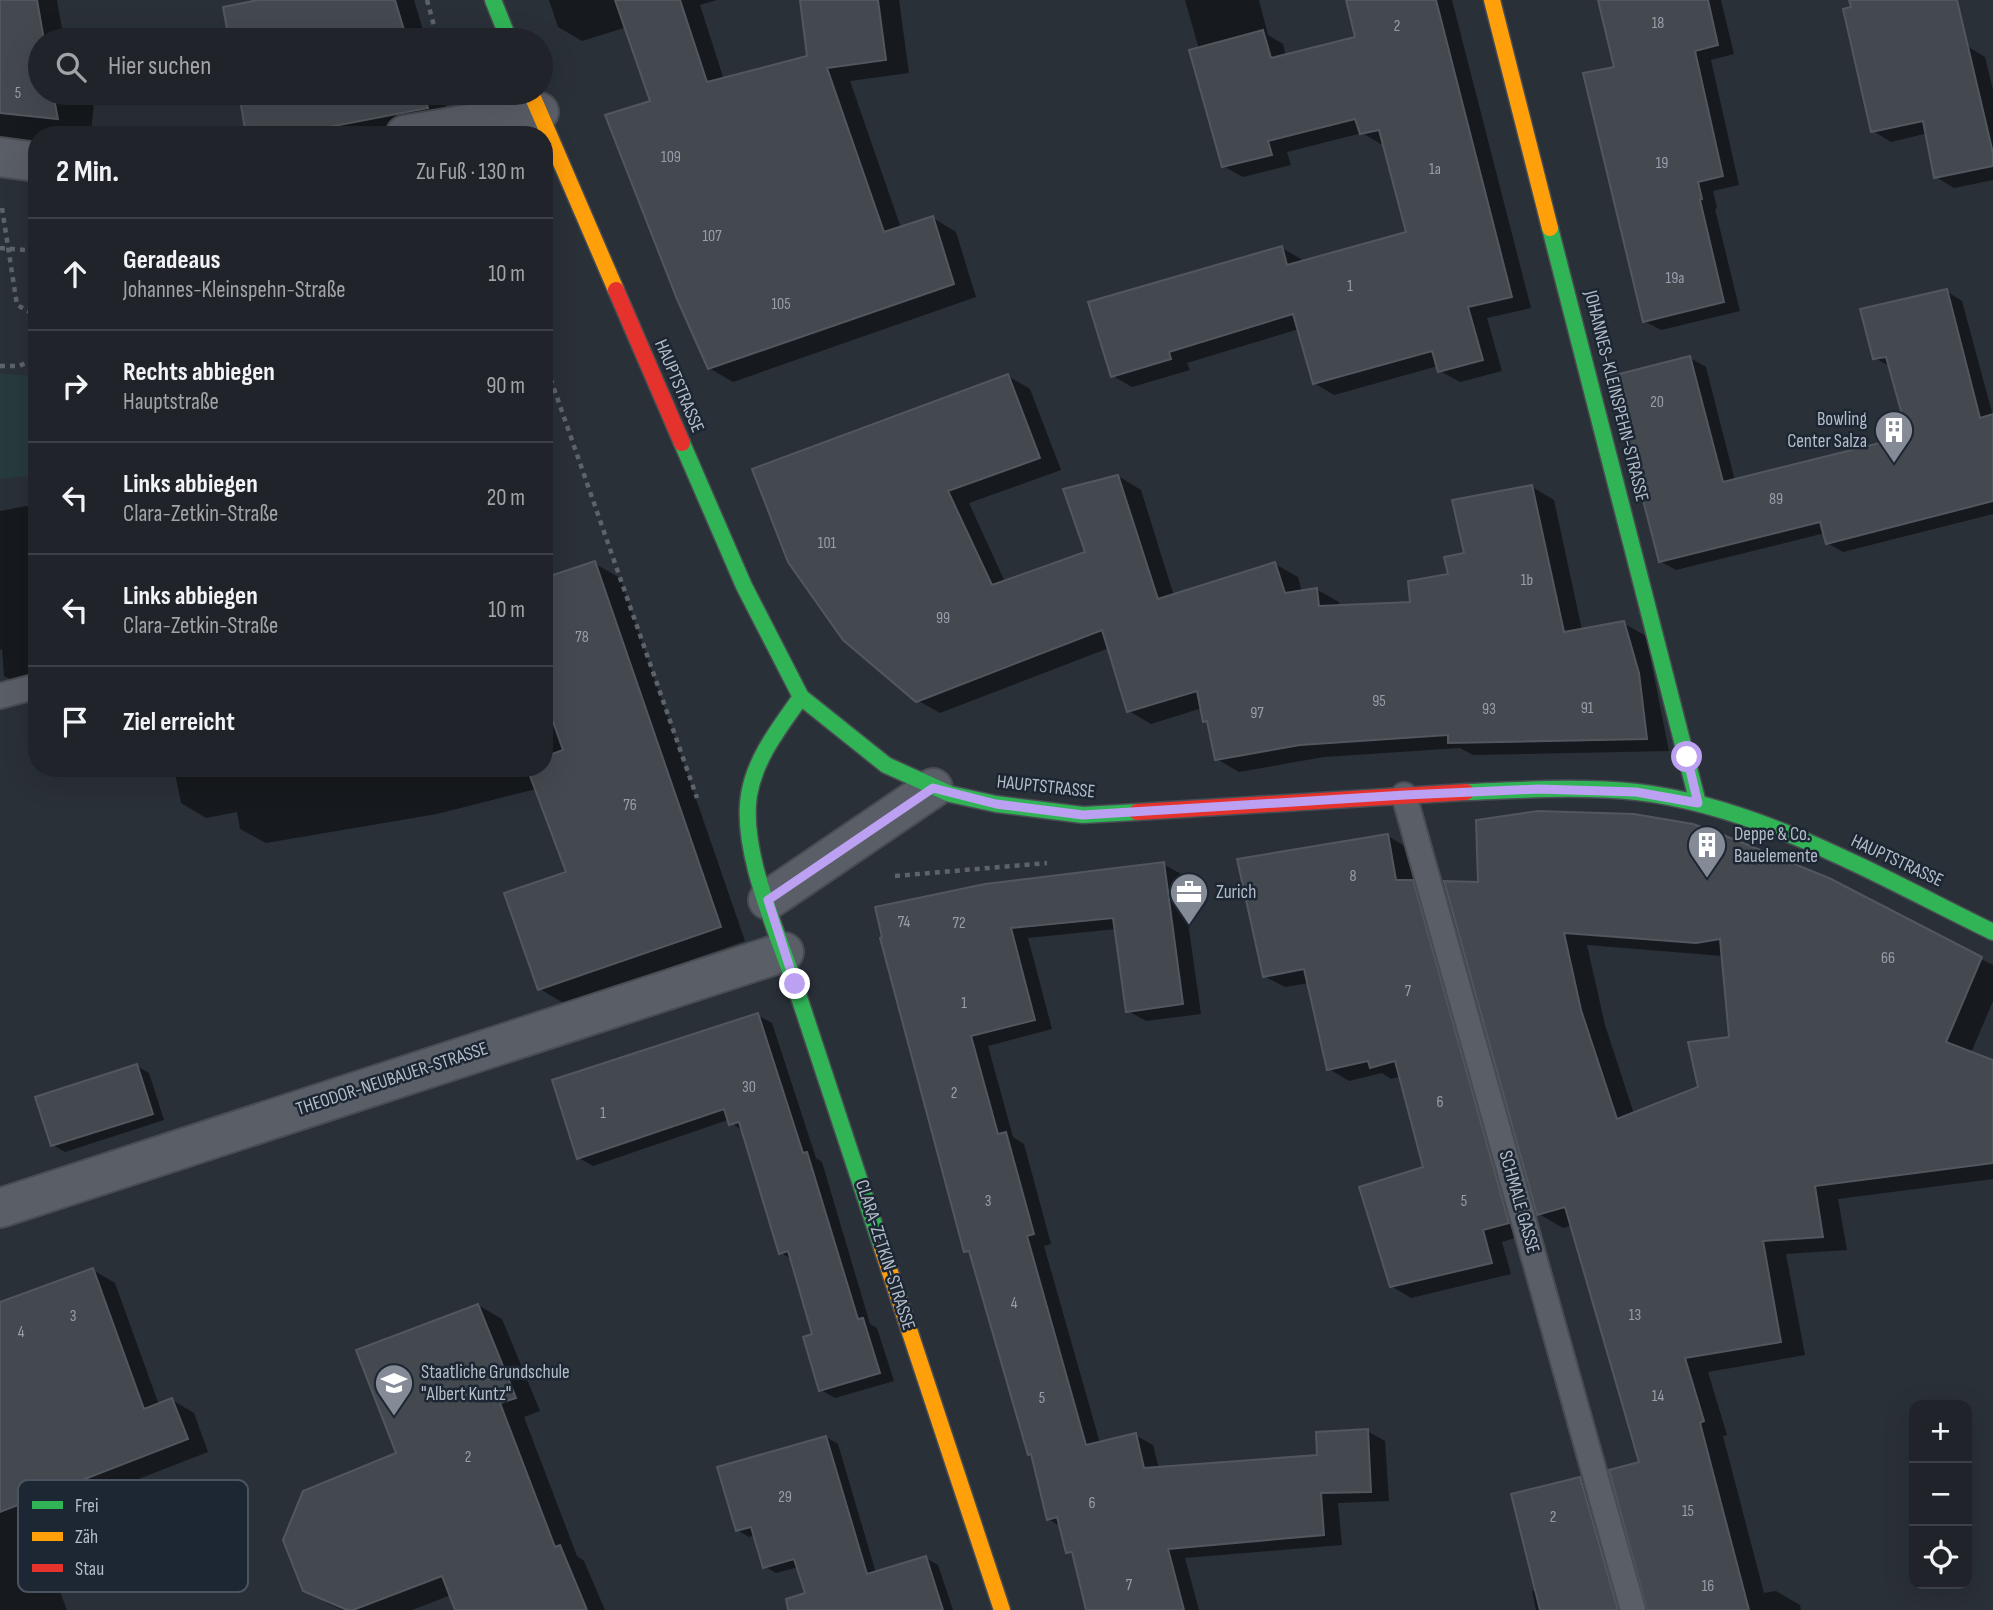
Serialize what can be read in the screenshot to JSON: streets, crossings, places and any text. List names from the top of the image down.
{
  "streets": {
    "street": [
      "HAUPTSTRASSE",
      "JOHANNES-KLEINSPEHN-STRASSE",
      "THEODOR-NEUBAUER-STRASSE",
      "CLARA-ZETKIN-STRASSE"
    ],
    "lane": ["SCHMALE GASSE"]
  },
  "crossings": [
    ["HAUPTSTRASSE", "JOHANNES-KLEINSPEHN-STRASSE"],
    ["HAUPTSTRASSE", "SCHMALE GASSE"],
    ["HAUPTSTRASSE", "CLARA-ZETKIN-STRASSE"],
    ["THEODOR-NEUBAUER-STRASSE", "CLARA-ZETKIN-STRASSE"]
  ],
  "places": {
    "building": ["Bowling Center Salza", "Deppe & Co. Bauelemente"],
    "office": ["Zurich"],
    "school or university": ["Staatliche Grundschule \"Albert Kuntz\""]
  },
  "house_numbers": [
    "18",
    "2",
    "5",
    "109",
    "19",
    "1a",
    "107",
    "19a",
    "1",
    "105",
    "20",
    "89",
    "101",
    "1b",
    "99",
    "78",
    "95",
    "91",
    "93",
    "97",
    "76",
    "8",
    "74",
    "72",
    "66",
    "7",
    "1",
    "30",
    "2",
    "6",
    "1",
    "3",
    "5",
    "4",
    "13",
    "3",
    "4",
    "14",
    "5",
    "2",
    "29",
    "6",
    "15",
    "2",
    "7",
    "16"
  ],
  "legend": ["Frei", "Zäh", "Stau"],
  "page": {
    "search": "Hier suchen",
    "heading": ["2 Min.", "Zu Fuß · 130 m"],
    "list": [
      ["Geradeaus", "Johannes-Kleinspehn-Straße", "10 m"],
      ["Rechts abbiegen", "Hauptstraße", "90 m"],
      ["Links abbiegen", "Clara-Zetkin-Straße", "20 m"],
      ["Links abbiegen", "Clara-Zetkin-Straße", "10 m"],
      "Ziel erreicht"
    ],
    "map_buttons": ["+", "−"]
  }
}
